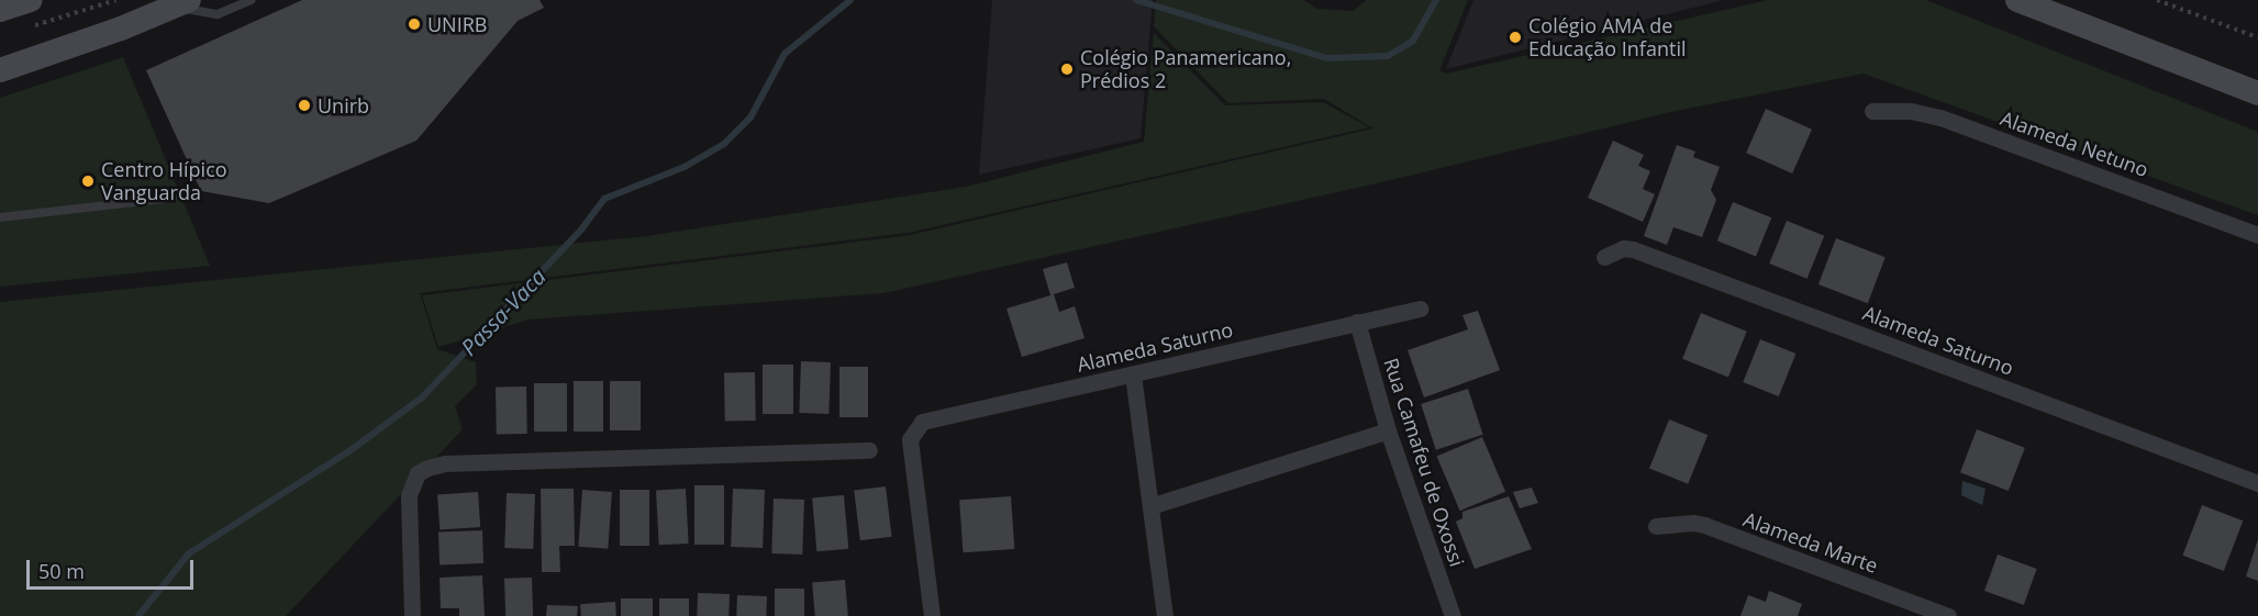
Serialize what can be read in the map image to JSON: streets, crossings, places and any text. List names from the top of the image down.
{
  "streets": {
    "street": [
      "Alameda Netuno",
      "Alameda Saturno",
      "Rua Camafeu de Oxossi",
      "Alameda Marte"
    ]
  },
  "crossings": [
    ["Alameda Saturno", "Rua Camafeu de Oxossi"]
  ],
  "water": ["Passa-Vaca"],
  "places": [
    "UNIRB",
    "Colégio AMA de Educação Infantil",
    "Colégio Panamericano, Prédios 2",
    "Unirb",
    "Centro Hípico Vanguarda"
  ],
  "scale_bar": "50 m"
}
